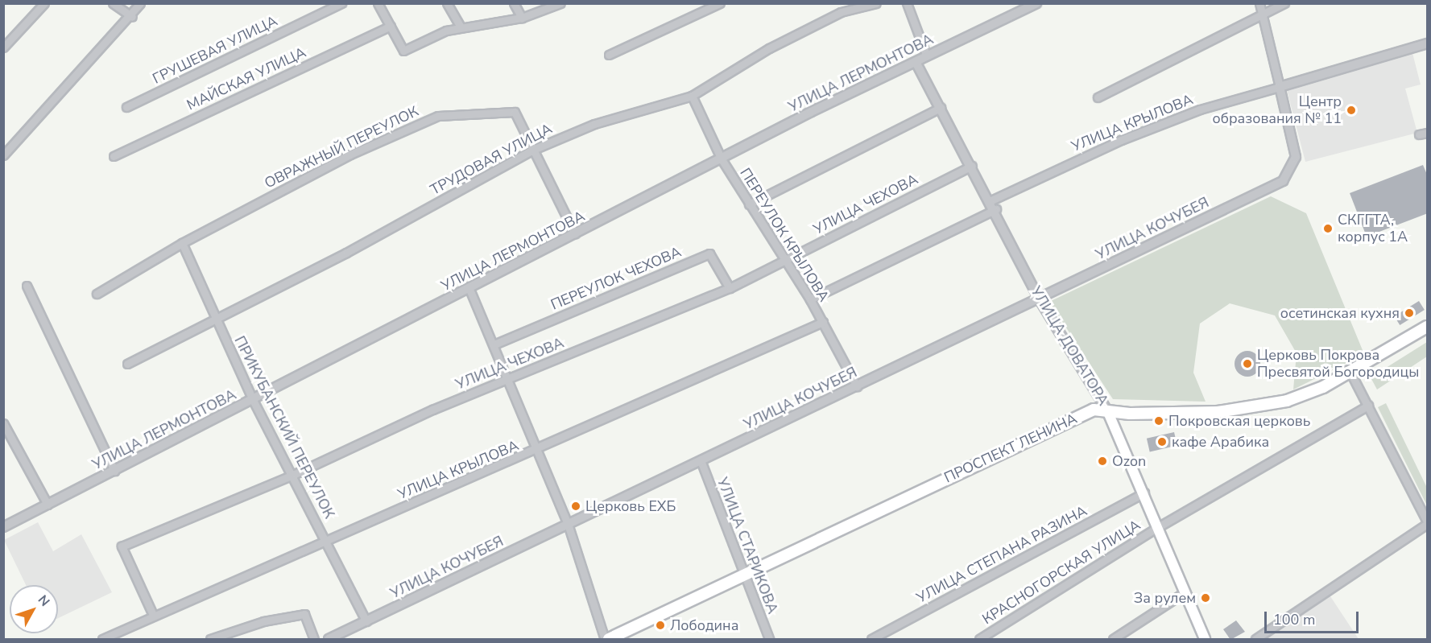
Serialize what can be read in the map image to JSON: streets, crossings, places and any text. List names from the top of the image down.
{
  "streets": {
    "main road": ["УЛИЦА ДОВАТОРА", "ПРОСПЕКТ ЛЕНИНА"],
    "street": [
      "ГРУШЕВАЯ УЛИЦА",
      "УЛИЦА ЛЕРМОНТОВА",
      "МАЙСКАЯ УЛИЦА",
      "УЛИЦА КРЫЛОВА",
      "ОВРАЖНЫЙ ПЕРЕУЛОК",
      "ТРУДОВАЯ УЛИЦА",
      "УЛИЦА ЧЕХОВА",
      "УЛИЦА КОЧУБЕЯ",
      "ПЕРЕУЛОК КРЫЛОВА",
      "ПЕРЕУЛОК ЧЕХОВА",
      "ПРИКУБАНСКИЙ ПЕРЕУЛОК",
      "УЛИЦА СТАРИКОВА",
      "УЛИЦА СТЕПАНА РАЗИНА",
      "КРАСНОГОРСКАЯ УЛИЦА"
    ]
  },
  "crossings": [
    ["УЛИЦА ЛЕРМОНТОВА", "ОВРАЖНЫЙ ПЕРЕУЛОК"],
    ["УЛИЦА ЛЕРМОНТОВА", "ПЕРЕУЛОК КРЫЛОВА"],
    ["УЛИЦА ЛЕРМОНТОВА", "УЛИЦА ДОВАТОРА"],
    ["УЛИЦА ЛЕРМОНТОВА", "ПРИКУБАНСКИЙ ПЕРЕУЛОК"],
    ["УЛИЦА КРЫЛОВА", "УЛИЦА ЧЕХОВА"],
    ["УЛИЦА КРЫЛОВА", "УЛИЦА КОЧУБЕЯ"],
    ["УЛИЦА КРЫЛОВА", "ПЕРЕУЛОК КРЫЛОВА"],
    ["УЛИЦА КРЫЛОВА", "УЛИЦА ДОВАТОРА"],
    ["УЛИЦА КРЫЛОВА", "ПРИКУБАНСКИЙ ПЕРЕУЛОК"],
    ["ОВРАЖНЫЙ ПЕРЕУЛОК", "ТРУДОВАЯ УЛИЦА"],
    ["ОВРАЖНЫЙ ПЕРЕУЛОК", "ПРИКУБАНСКИЙ ПЕРЕУЛОК"],
    ["ТРУДОВАЯ УЛИЦА", "ПЕРЕУЛОК КРЫЛОВА"],
    ["ТРУДОВАЯ УЛИЦА", "ПРИКУБАНСКИЙ ПЕРЕУЛОК"],
    ["УЛИЦА ЧЕХОВА", "ПЕРЕУЛОК КРЫЛОВА"],
    ["УЛИЦА ЧЕХОВА", "ПЕРЕУЛОК ЧЕХОВА"],
    ["УЛИЦА ЧЕХОВА", "УЛИЦА ДОВАТОРА"],
    ["УЛИЦА ЧЕХОВА", "ПРИКУБАНСКИЙ ПЕРЕУЛОК"],
    ["УЛИЦА КОЧУБЕЯ", "ПЕРЕУЛОК КРЫЛОВА"],
    ["УЛИЦА КОЧУБЕЯ", "УЛИЦА ДОВАТОРА"],
    ["УЛИЦА КОЧУБЕЯ", "ПРИКУБАНСКИЙ ПЕРЕУЛОК"],
    ["УЛИЦА КОЧУБЕЯ", "УЛИЦА СТАРИКОВА"],
    ["УЛИЦА ДОВАТОРА", "ПРОСПЕКТ ЛЕНИНА"],
    ["УЛИЦА ДОВАТОРА", "УЛИЦА СТЕПАНА РАЗИНА"],
    ["УЛИЦА ДОВАТОРА", "КРАСНОГОРСКАЯ УЛИЦА"],
    ["ПРОСПЕКТ ЛЕНИНА", "УЛИЦА СТАРИКОВА"]
  ],
  "places": [
    "Центр образования № 11",
    "СКГГТА, корпус 1А",
    "осетинская кухня",
    "Церковь Покрова Пресвятой Богородицы",
    "Покровская церковь",
    "кафе Арабика",
    "Ozon",
    "Церковь ЕХБ",
    "За рулем",
    "Лободина"
  ],
  "scale_bar": "100 m",
  "north": "top right"
}
